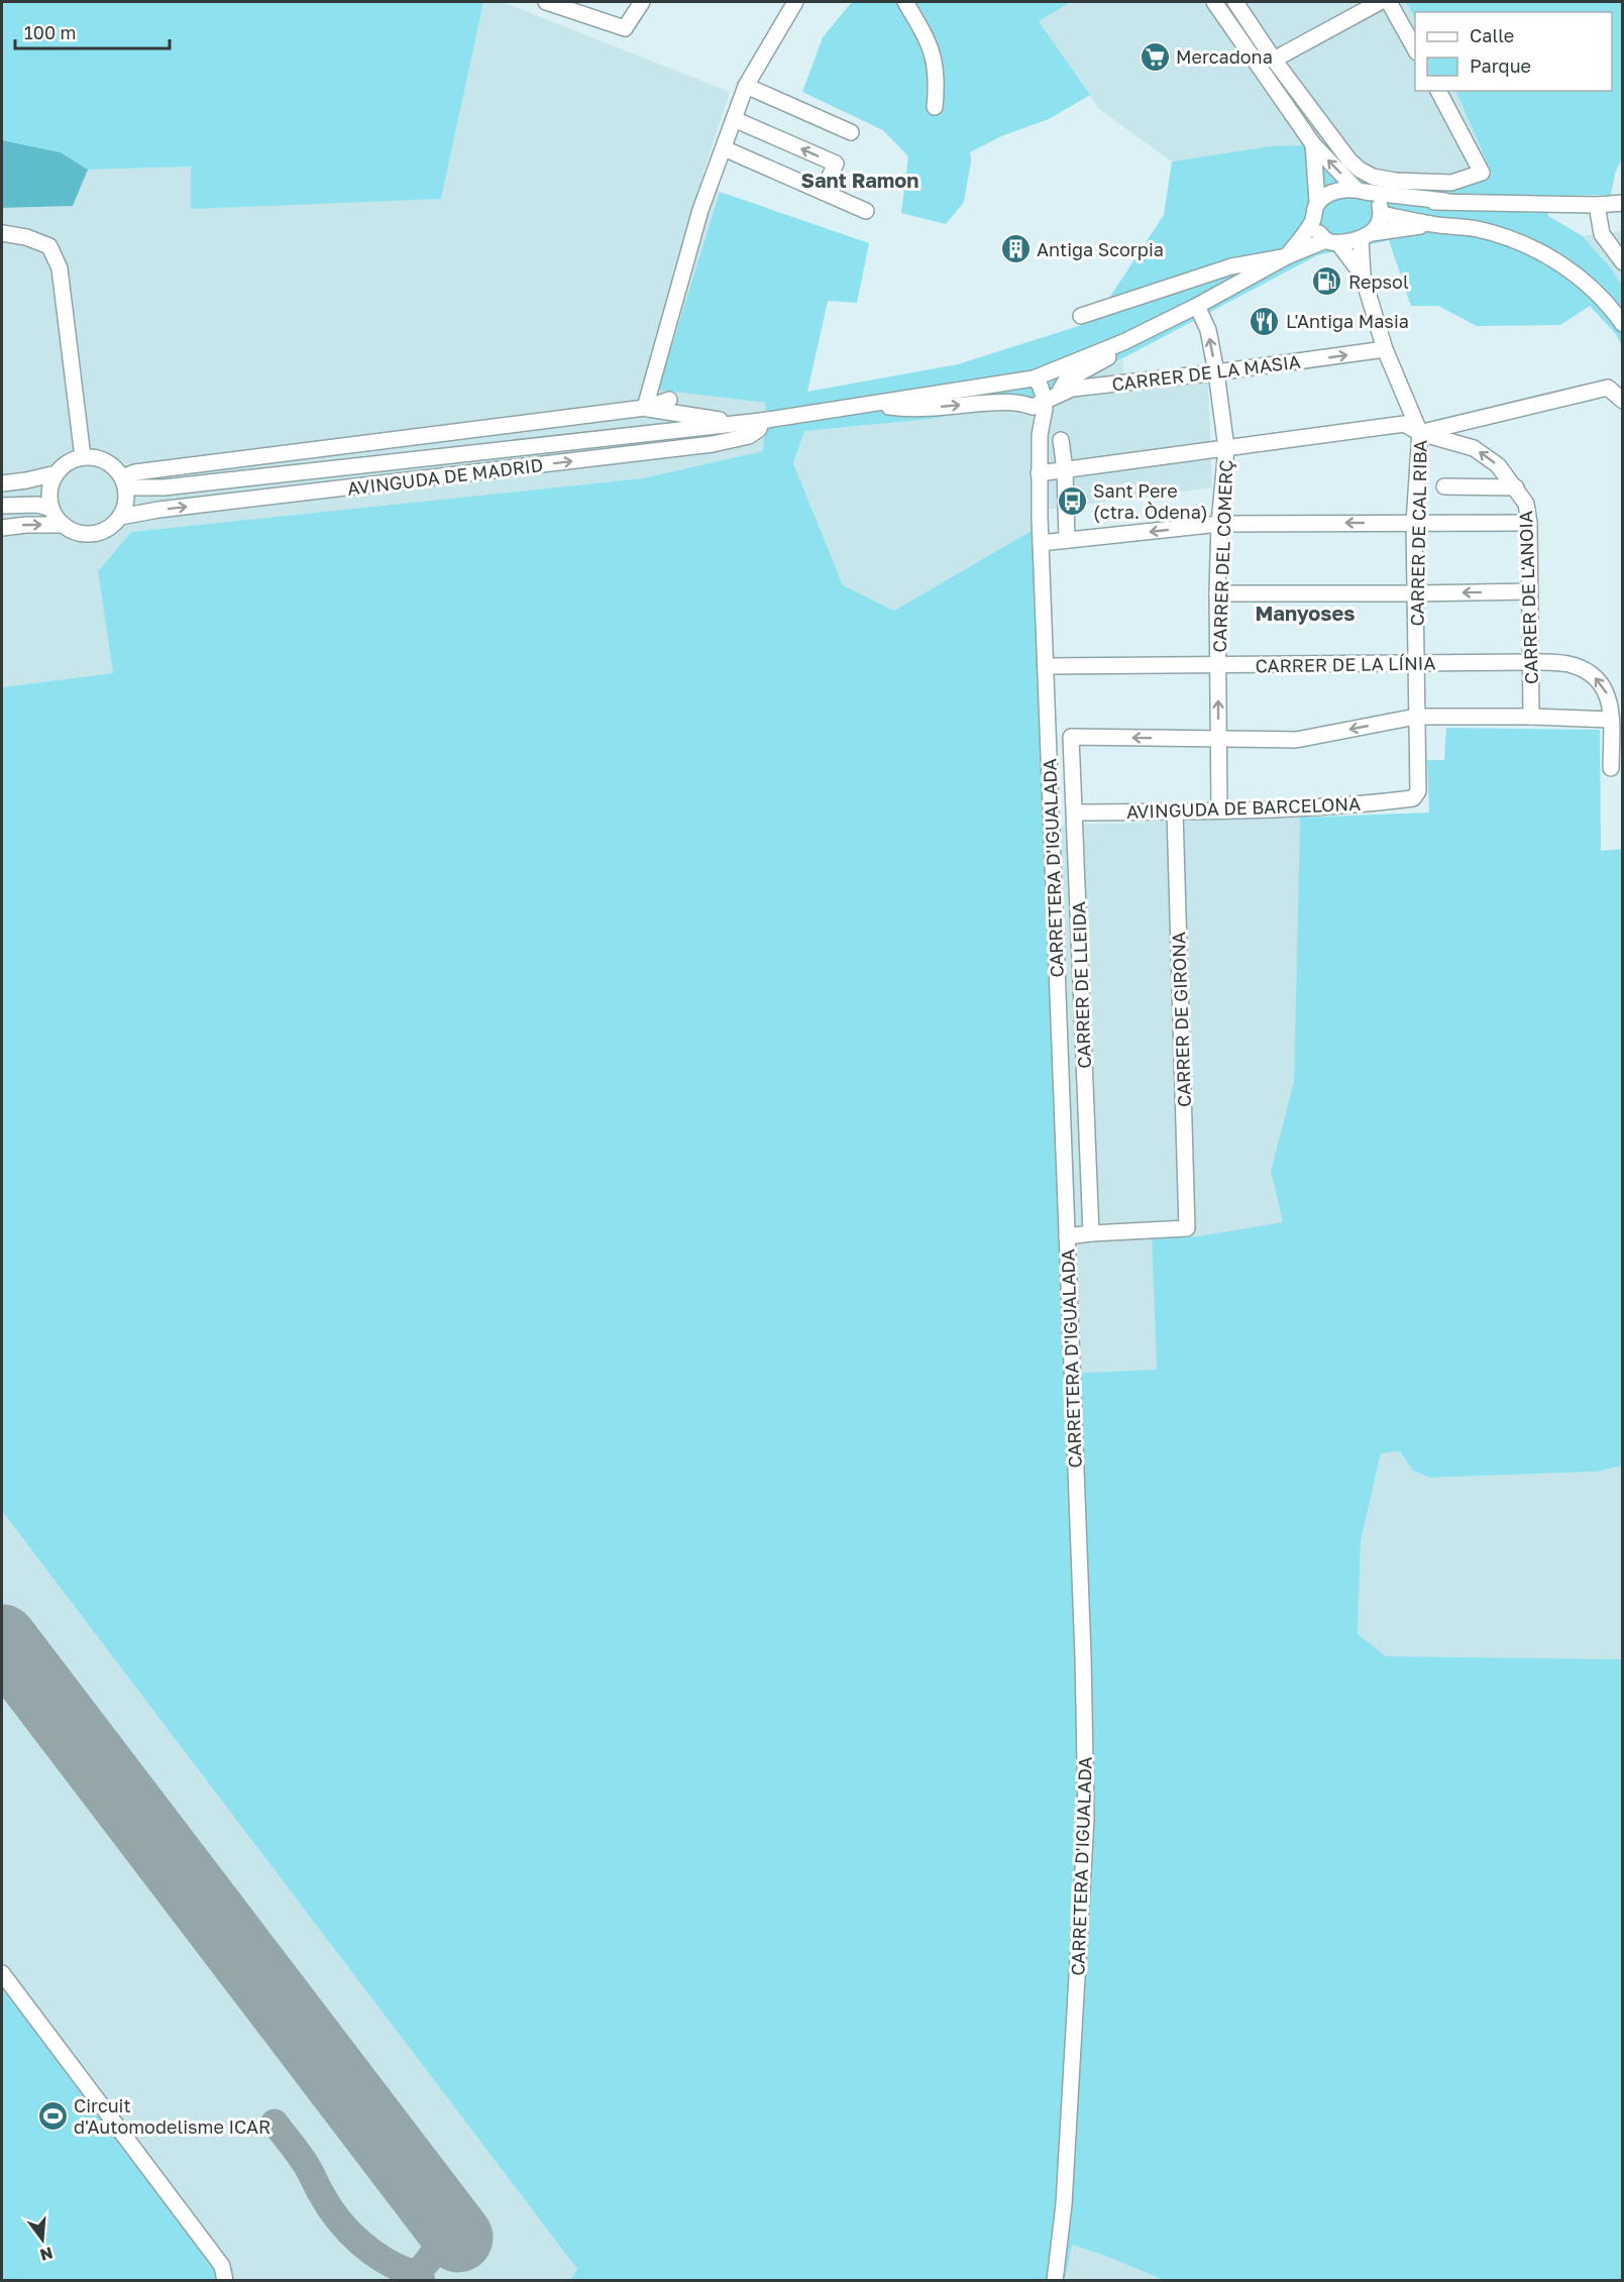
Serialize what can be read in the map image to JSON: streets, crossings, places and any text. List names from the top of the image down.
{
  "streets": {
    "street": [
      "CARRER DE LA MASIA",
      "AVINGUDA DE MADRID",
      "CARRER DE CAL RIBA",
      "CARRER DEL COMERÇ",
      "CARRER DE L'ANOIA",
      "CARRER DE LA LÍNIA",
      "AVINGUDA DE BARCELONA",
      "CARRETERA D'IGUALADA",
      "CARRER DE LLEIDA",
      "CARRER DE GIRONA"
    ]
  },
  "crossings": [
    ["CARRER DE LA MASIA", "CARRER DE CAL RIBA"],
    ["CARRER DE LA MASIA", "CARRER DEL COMERÇ"],
    ["CARRER DE LA MASIA", "CARRETERA D'IGUALADA"],
    ["AVINGUDA DE MADRID", "CARRETERA D'IGUALADA"],
    ["CARRER DE CAL RIBA", "CARRER DE L'ANOIA"],
    ["CARRER DE CAL RIBA", "CARRER DE LA LÍNIA"],
    ["CARRER DE CAL RIBA", "AVINGUDA DE BARCELONA"],
    ["CARRER DEL COMERÇ", "CARRER DE L'ANOIA"],
    ["CARRER DEL COMERÇ", "CARRER DE LA LÍNIA"],
    ["CARRER DEL COMERÇ", "AVINGUDA DE BARCELONA"],
    ["CARRER DEL COMERÇ", "CARRER DE LLEIDA"],
    ["CARRER DE L'ANOIA", "CARRER DE LA LÍNIA"],
    ["CARRER DE L'ANOIA", "CARRETERA D'IGUALADA"],
    ["CARRER DE LA LÍNIA", "CARRETERA D'IGUALADA"],
    ["AVINGUDA DE BARCELONA", "CARRER DE LLEIDA"],
    ["AVINGUDA DE BARCELONA", "CARRER DE GIRONA"],
    ["CARRER DE LLEIDA", "CARRER DE GIRONA"]
  ],
  "districts": ["Sant Ramon", "Manyoses"],
  "places": {
    "supermarket": ["Mercadona"],
    "building": ["Antiga Scorpia"],
    "fuel station": ["Repsol"],
    "restaurant": ["L'Antiga Masia"],
    "bus stop": ["Sant Pere (ctra. Òdena)"],
    "sports": ["Circuit d'Automodelisme ICAR"]
  },
  "legend": ["Calle", "Parque"],
  "scale_bar": "100 m",
  "north": "bottom"
}
